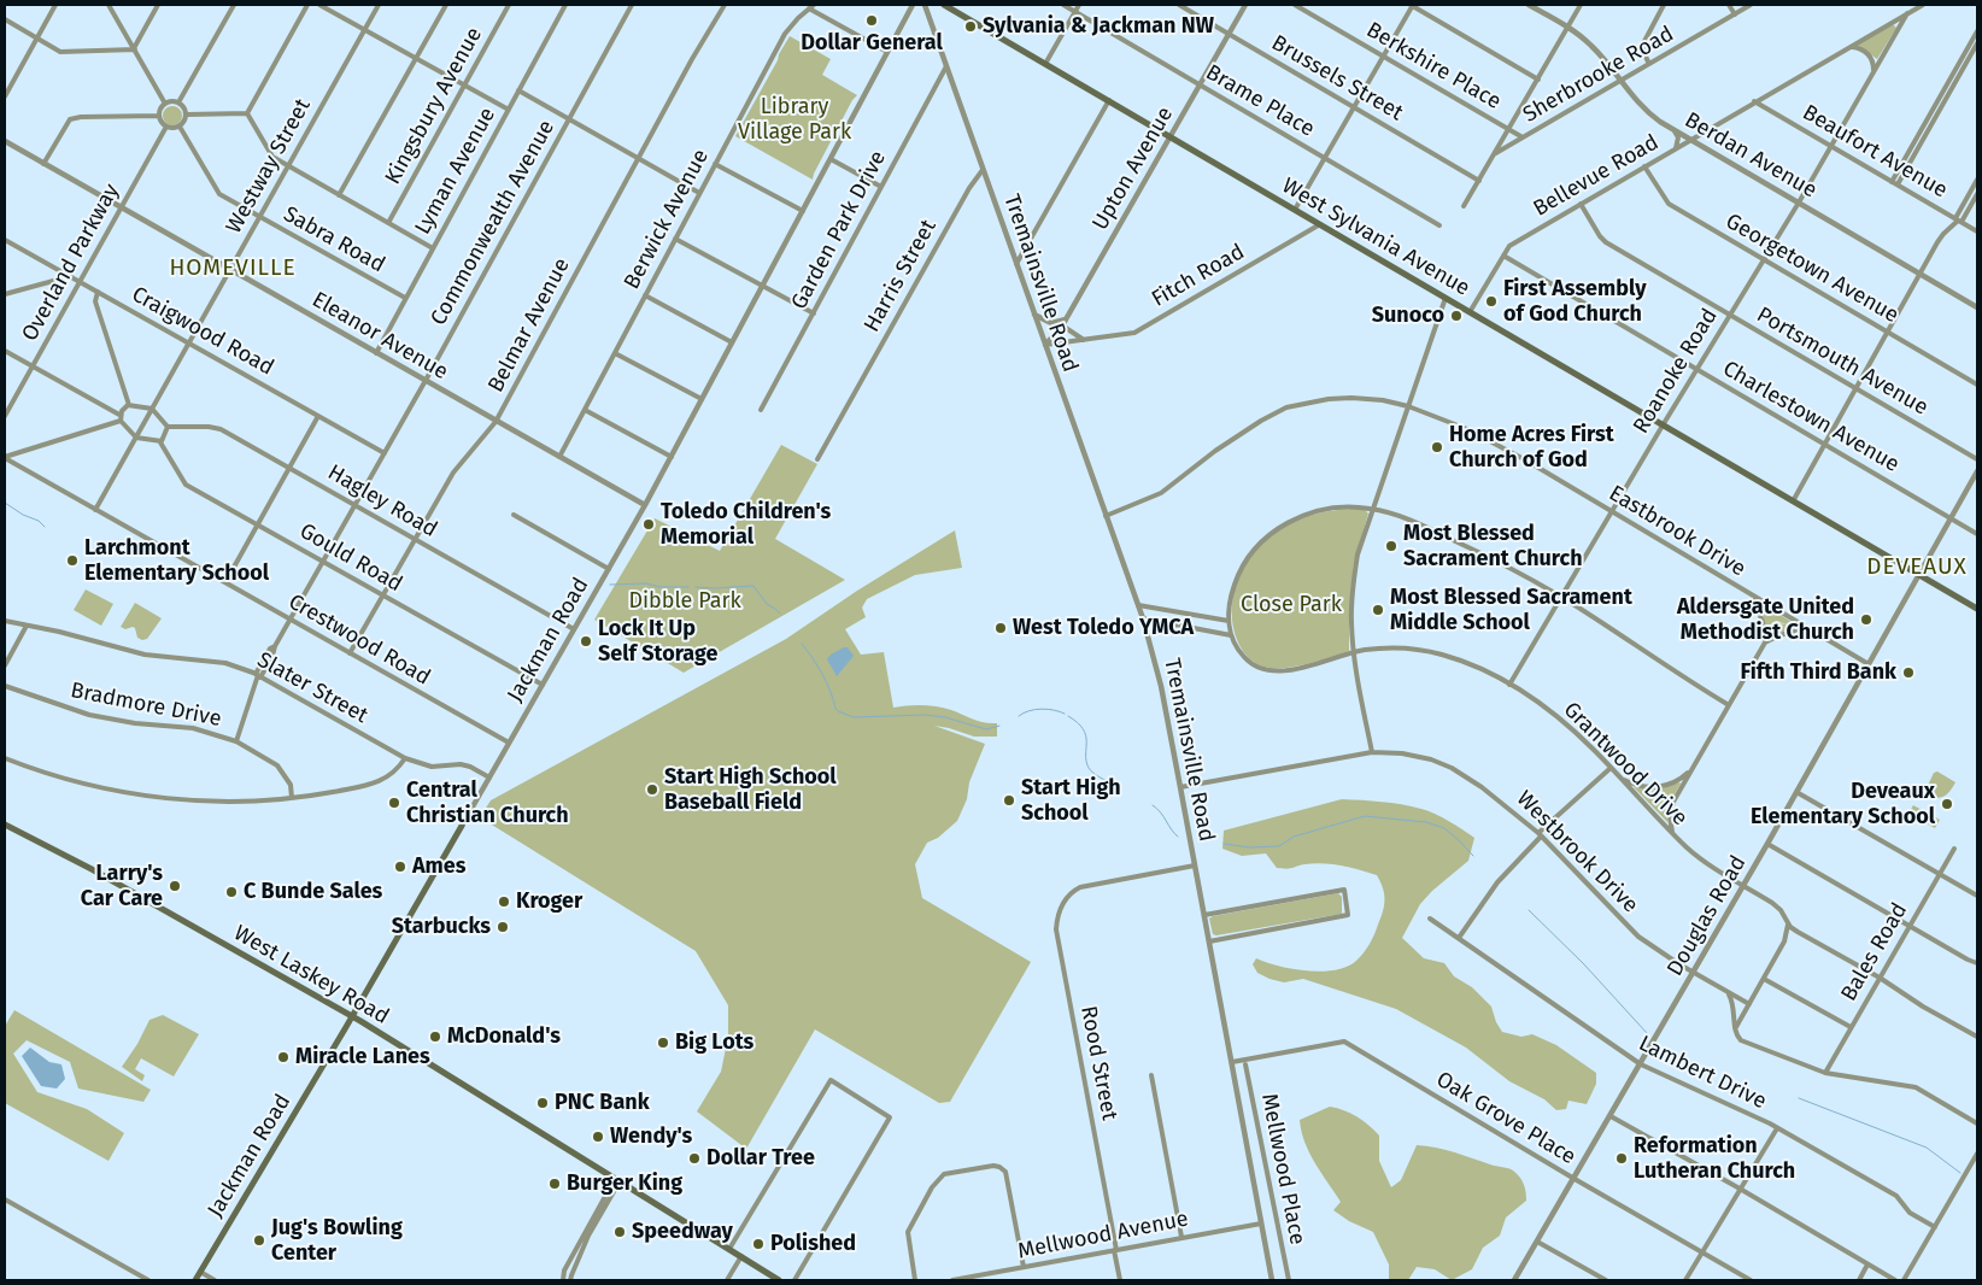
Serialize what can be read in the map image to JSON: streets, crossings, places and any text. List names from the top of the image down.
{
  "streets": {
    "main road": ["West Sylvania Avenue", "Jackman Road", "West Laskey Road"],
    "street": [
      "Berkshire Place",
      "Sherbrooke Road",
      "Brussels Street",
      "Brame Place",
      "Kingsbury Avenue",
      "Beaufort Avenue",
      "Berdan Avenue",
      "Westway Street",
      "Upton Avenue",
      "Lyman Avenue",
      "Bellevue Road",
      "Berwick Avenue",
      "Commonwealth Avenue",
      "Garden Park Drive",
      "Sabra Road",
      "Overland Parkway",
      "Georgetown Avenue",
      "Harris Street",
      "Fitch Road",
      "Tremainsville Road",
      "Belmar Avenue",
      "Craigwood Road",
      "Eleanor Avenue",
      "Portsmouth Avenue",
      "Roanoke Road",
      "Charlestown Avenue",
      "Hagley Road",
      "Eastbrook Drive",
      "Gould Road",
      "Crestwood Road",
      "Slater Street",
      "Bradmore Drive",
      "Grantwood Drive",
      "Westbrook Drive",
      "Douglas Road",
      "Bales Road",
      "Rood Street",
      "Lambert Drive",
      "Oak Grove Place",
      "Mellwood Place",
      "Mellwood Avenue"
    ]
  },
  "crossings": [
    ["Berkshire Place", "Sherbrooke Road"],
    ["Sherbrooke Road", "Berdan Avenue"],
    ["Brussels Street", "Upton Avenue"],
    ["Brame Place", "Upton Avenue"],
    ["Beaufort Avenue", "Bellevue Road"],
    ["Beaufort Avenue", "Roanoke Road"],
    ["Berdan Avenue", "Bellevue Road"],
    ["Berdan Avenue", "Roanoke Road"],
    ["Westway Street", "Sabra Road"],
    ["Westway Street", "Craigwood Road"],
    ["Westway Street", "Eleanor Avenue"],
    ["Westway Street", "Crestwood Road"],
    ["Upton Avenue", "West Sylvania Avenue"],
    ["Upton Avenue", "Fitch Road"],
    ["Upton Avenue", "Tremainsville Road"],
    ["Lyman Avenue", "Sabra Road"],
    ["Lyman Avenue", "Eleanor Avenue"],
    ["Bellevue Road", "West Sylvania Avenue"],
    ["Bellevue Road", "Georgetown Avenue"],
    ["Bellevue Road", "Portsmouth Avenue"],
    ["Bellevue Road", "Roanoke Road"],
    ["Bellevue Road", "Charlestown Avenue"],
    ["Berwick Avenue", "Eleanor Avenue"],
    ["Commonwealth Avenue", "Craigwood Road"],
    ["Commonwealth Avenue", "Eleanor Avenue"],
    ["Commonwealth Avenue", "Hagley Road"],
    ["Commonwealth Avenue", "Gould Road"],
    ["Commonwealth Avenue", "Crestwood Road"],
    ["Commonwealth Avenue", "Slater Street"],
    ["Commonwealth Avenue", "Bradmore Drive"],
    ["Garden Park Drive", "Tremainsville Road"],
    ["West Sylvania Avenue", "Fitch Road"],
    ["West Sylvania Avenue", "Roanoke Road"],
    ["West Sylvania Avenue", "Douglas Road"],
    ["Sabra Road", "Overland Parkway"],
    ["Overland Parkway", "Craigwood Road"],
    ["Overland Parkway", "Eleanor Avenue"],
    ["Georgetown Avenue", "Roanoke Road"],
    ["Harris Street", "Tremainsville Road"],
    ["Fitch Road", "Tremainsville Road"],
    ["Tremainsville Road", "Eastbrook Drive"],
    ["Tremainsville Road", "Westbrook Drive"],
    ["Tremainsville Road", "Rood Street"],
    ["Tremainsville Road", "Oak Grove Place"],
    ["Tremainsville Road", "Mellwood Avenue"],
    ["Belmar Avenue", "Eleanor Avenue"],
    ["Belmar Avenue", "Hagley Road"],
    ["Belmar Avenue", "Gould Road"],
    ["Belmar Avenue", "Crestwood Road"],
    ["Eleanor Avenue", "Jackman Road"],
    ["Portsmouth Avenue", "Roanoke Road"],
    ["Roanoke Road", "Charlestown Avenue"],
    ["Roanoke Road", "Eastbrook Drive"],
    ["Roanoke Road", "Grantwood Drive"],
    ["Charlestown Avenue", "Douglas Road"],
    ["Hagley Road", "Jackman Road"],
    ["Eastbrook Drive", "Douglas Road"],
    ["Gould Road", "Jackman Road"],
    ["Crestwood Road", "Jackman Road"],
    ["Jackman Road", "Slater Street"],
    ["Jackman Road", "West Laskey Road"],
    ["Grantwood Drive", "Douglas Road"],
    ["Grantwood Drive", "Bales Road"],
    ["Westbrook Drive", "Douglas Road"],
    ["Douglas Road", "Lambert Drive"],
    ["Douglas Road", "Oak Grove Place"],
    ["Rood Street", "Mellwood Avenue"]
  ],
  "districts": ["HOMEVILLE", "DEVEAUX"],
  "parks": ["Library Village Park", "Dibble Park", "Close Park"],
  "places": [
    "Dollar General",
    "Sylvania & Jackman NW",
    "First Assembly of God Church",
    "Sunoco",
    "Home Acres First Church of God",
    "Toledo Children's Memorial",
    "Most Blessed Sacrament Church",
    "Larchmont Elementary School",
    "Most Blessed Sacrament Middle School",
    "Aldersgate United Methodist Church",
    "West Toledo YMCA",
    "Lock It Up Self Storage",
    "Fifth Third Bank",
    "Start High School Baseball Field",
    "Start High School",
    "Central Christian Church",
    "Deveaux Elementary School",
    "Ames",
    "Larry's Car Care",
    "C Bunde Sales",
    "Kroger",
    "Starbucks",
    "McDonald's",
    "Big Lots",
    "Miracle Lanes",
    "PNC Bank",
    "Wendy's",
    "Dollar Tree",
    "Reformation Lutheran Church",
    "Burger King",
    "Speedway",
    "Jug's Bowling Center",
    "Polished"
  ]
}
